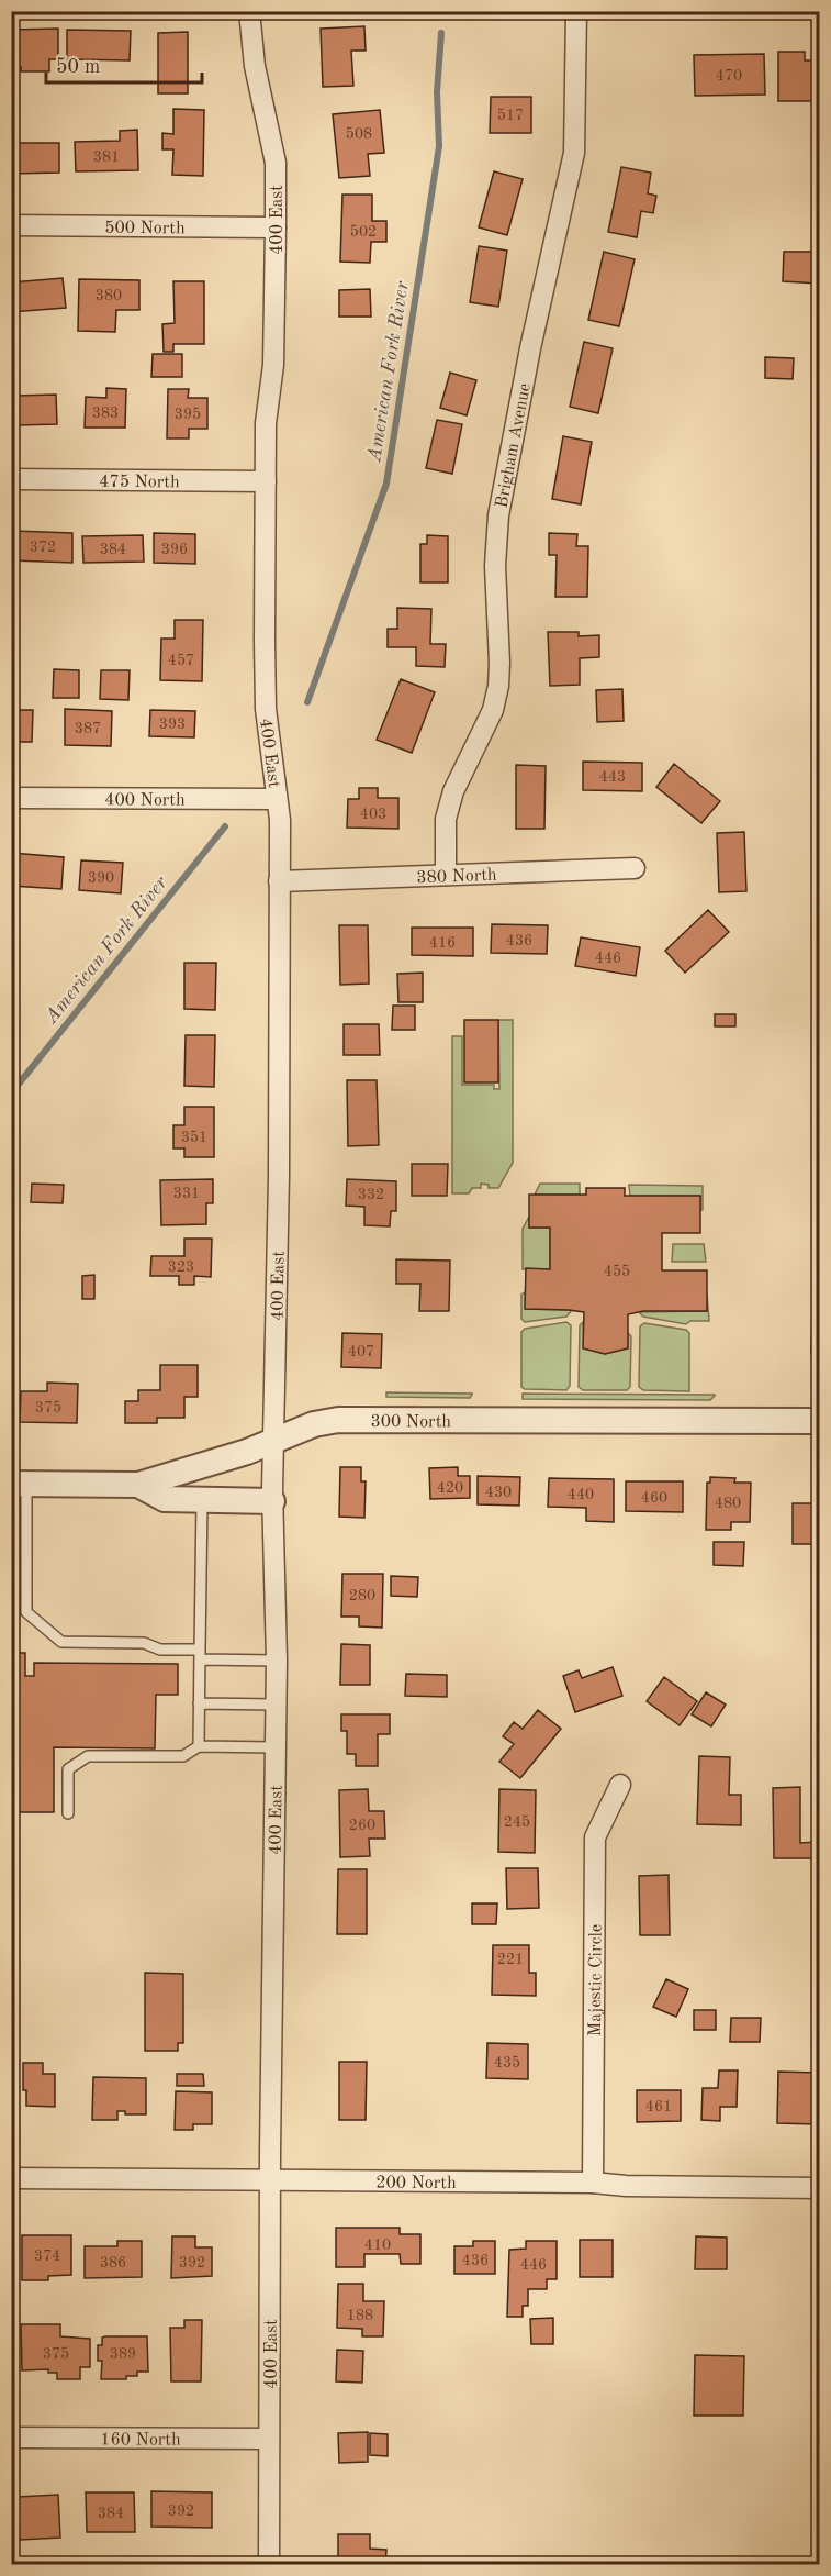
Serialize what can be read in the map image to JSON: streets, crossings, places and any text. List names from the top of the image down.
{
  "streets": {
    "street": [
      "400 East",
      "500 North",
      "Brigham Avenue",
      "475 North",
      "400 North",
      "380 North",
      "300 North",
      "Majestic Circle",
      "200 North",
      "160 North"
    ]
  },
  "crossings": [
    ["400 East", "500 North"],
    ["400 East", "475 North"],
    ["400 East", "400 North"],
    ["400 East", "380 North"],
    ["400 East", "300 North"],
    ["400 East", "200 North"],
    ["400 East", "160 North"],
    ["Brigham Avenue", "380 North"],
    ["Majestic Circle", "200 North"]
  ],
  "water": ["American Fork River"],
  "house_numbers": [
    "470",
    "517",
    "508",
    "381",
    "502",
    "380",
    "383",
    "395",
    "372",
    "384",
    "396",
    "457",
    "393",
    "387",
    "443",
    "403",
    "390",
    "436",
    "416",
    "446",
    "351",
    "331",
    "332",
    "323",
    "455",
    "407",
    "375",
    "420",
    "430",
    "440",
    "460",
    "480",
    "280",
    "245",
    "260",
    "221",
    "435",
    "461",
    "410",
    "374",
    "436",
    "386",
    "392",
    "446",
    "188",
    "375",
    "389",
    "392",
    "384"
  ],
  "scale_bar": "50 m"
}
